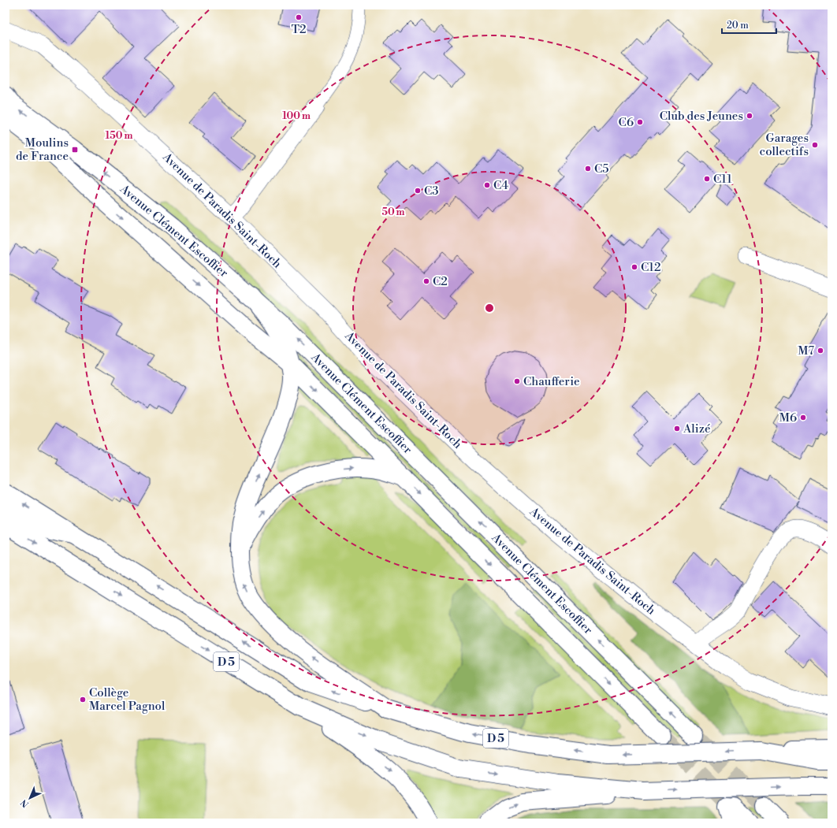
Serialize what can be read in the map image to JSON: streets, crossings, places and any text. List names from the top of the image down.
{
  "streets": {
    "main road": ["Avenue Clément Escoffier", "D 5"],
    "street": ["Avenue de Paradis Saint-Roch"]
  },
  "places": {
    "other": [
      "T2",
      "Club des Jeunes",
      "C6",
      "Garages collectifs",
      "C5",
      "C11",
      "C4",
      "C3",
      "C12",
      "C2",
      "M7",
      "Chaufferie",
      "M6",
      "Alizé",
      "Collège Marcel Pagnol"
    ],
    "transit": ["Moulins de France"]
  },
  "scale_bar": "20 m",
  "north": "bottom left",
  "rings": ["100 m", "150 m", "50 m"]
}
